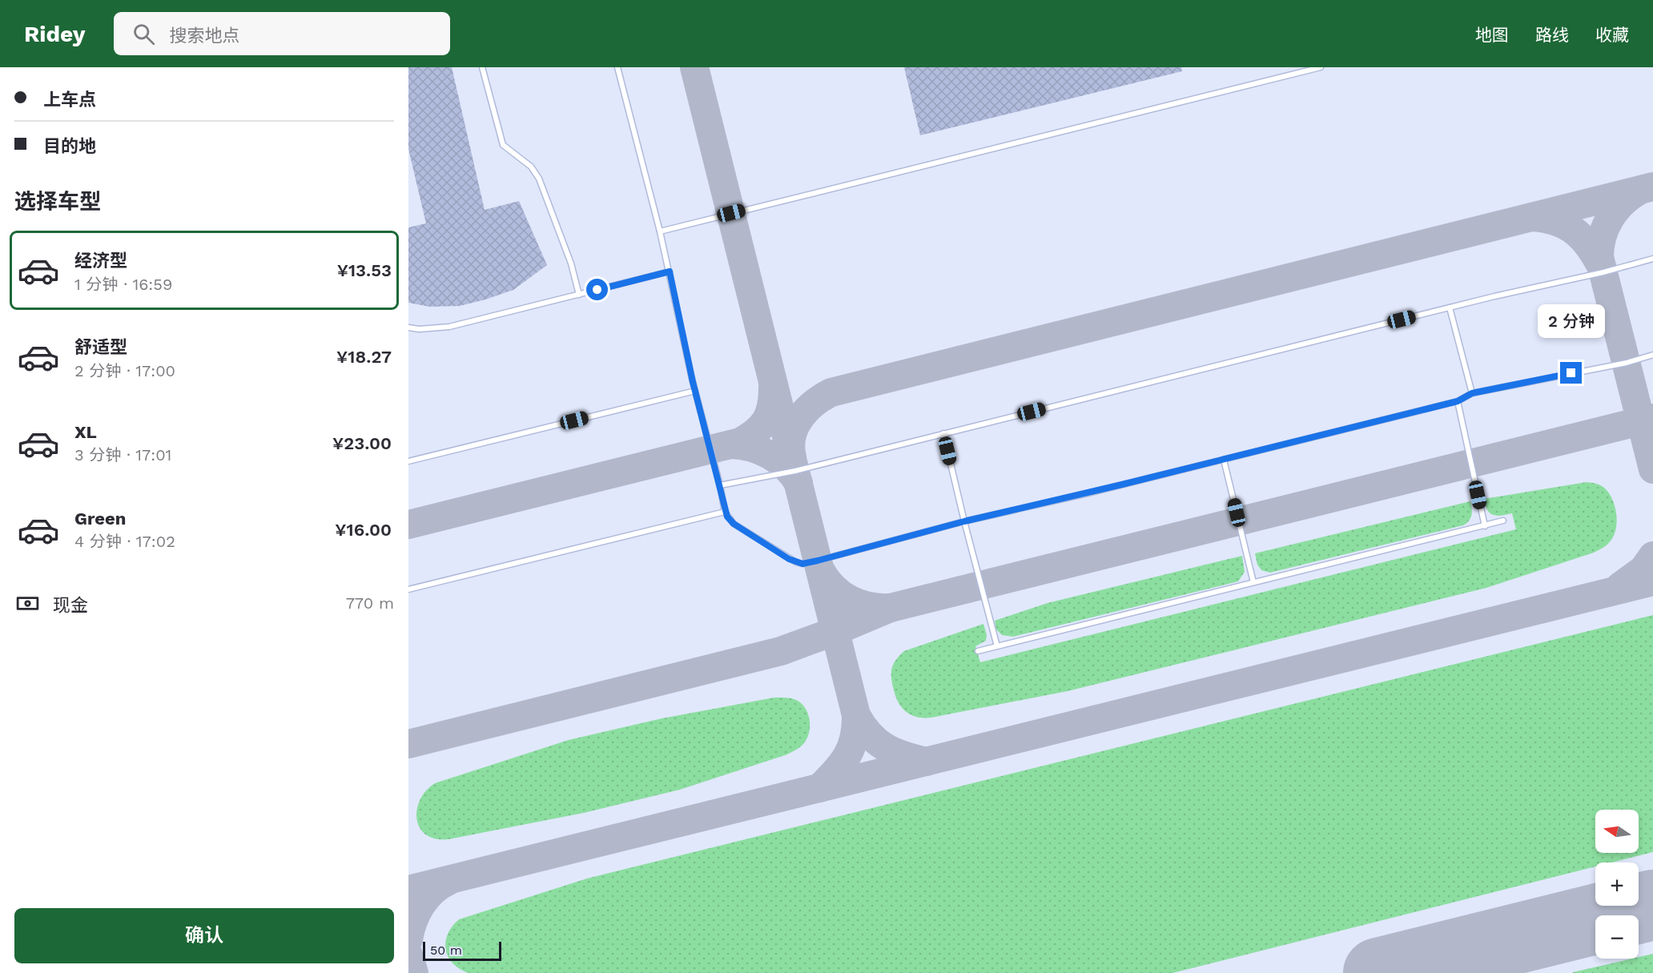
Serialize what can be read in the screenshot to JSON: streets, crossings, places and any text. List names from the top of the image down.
{
  "scale_bar": "50 m",
  "north": "left",
  "page": {
    "header": "Ridey",
    "search": "搜索地点",
    "nav": ["地图", "路线", "收藏"],
    "banner": ["上车点", "目的地"],
    "heading": "选择车型",
    "list": [
      {
        "name": "经济型",
        "note": "1 分钟 · 16:59",
        "value": "¥13.53"
      },
      {
        "name": "舒适型",
        "note": "2 分钟 · 17:00",
        "value": "¥18.27"
      },
      {
        "name": "XL",
        "note": "3 分钟 · 17:01",
        "value": "¥23.00"
      },
      {
        "name": "Green",
        "note": "4 分钟 · 17:02",
        "value": "¥16.00"
      }
    ],
    "bubble": "2 分钟",
    "pay": ["现金", "770 m"],
    "map_buttons": ["+", "−"],
    "buttons": "确认",
    "scale": "50 m"
  }
}
